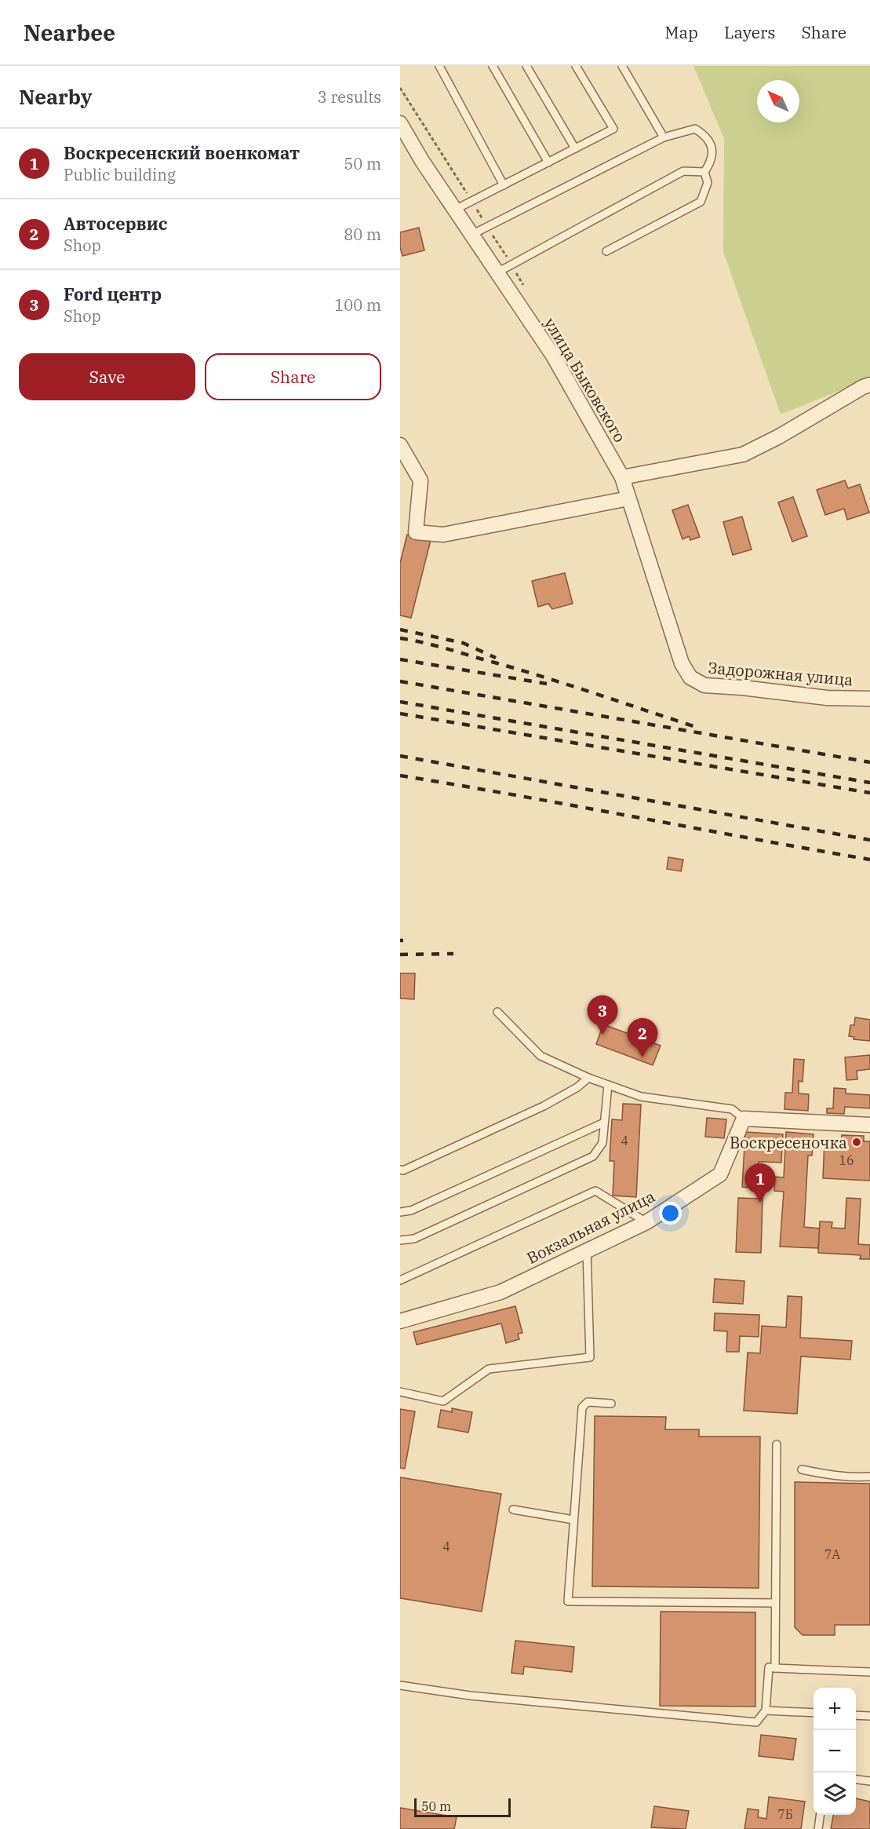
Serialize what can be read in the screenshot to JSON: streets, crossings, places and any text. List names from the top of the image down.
{
  "streets": {
    "street": ["улица Быковского", "Задорожная улица", "Вокзальная улица"]
  },
  "crossings": [
    ["улица Быковского", "Задорожная улица"]
  ],
  "places": ["Воскресеночка"],
  "house_numbers": [
    "4",
    "16",
    "4",
    "7А",
    "7Б"
  ],
  "scale_bar": "50 m",
  "north": "top left",
  "page": {
    "header": "Nearbee",
    "nav": ["Map", "Layers", "Share"],
    "heading": ["Nearby", "3 results"],
    "list": [
      {
        "mark": "1",
        "name": "Воскресенский военкомат",
        "note": "Public building",
        "value": "50 m"
      },
      {
        "mark": "2",
        "name": "Автосервис",
        "note": "Shop",
        "value": "80 m"
      },
      {
        "mark": "3",
        "name": "Ford центр",
        "note": "Shop",
        "value": "100 m"
      }
    ],
    "buttons": ["Save", "Share"],
    "pins": ["3", "2", "1"],
    "map_buttons": ["+", "−"],
    "scale": "50 m"
  }
}
